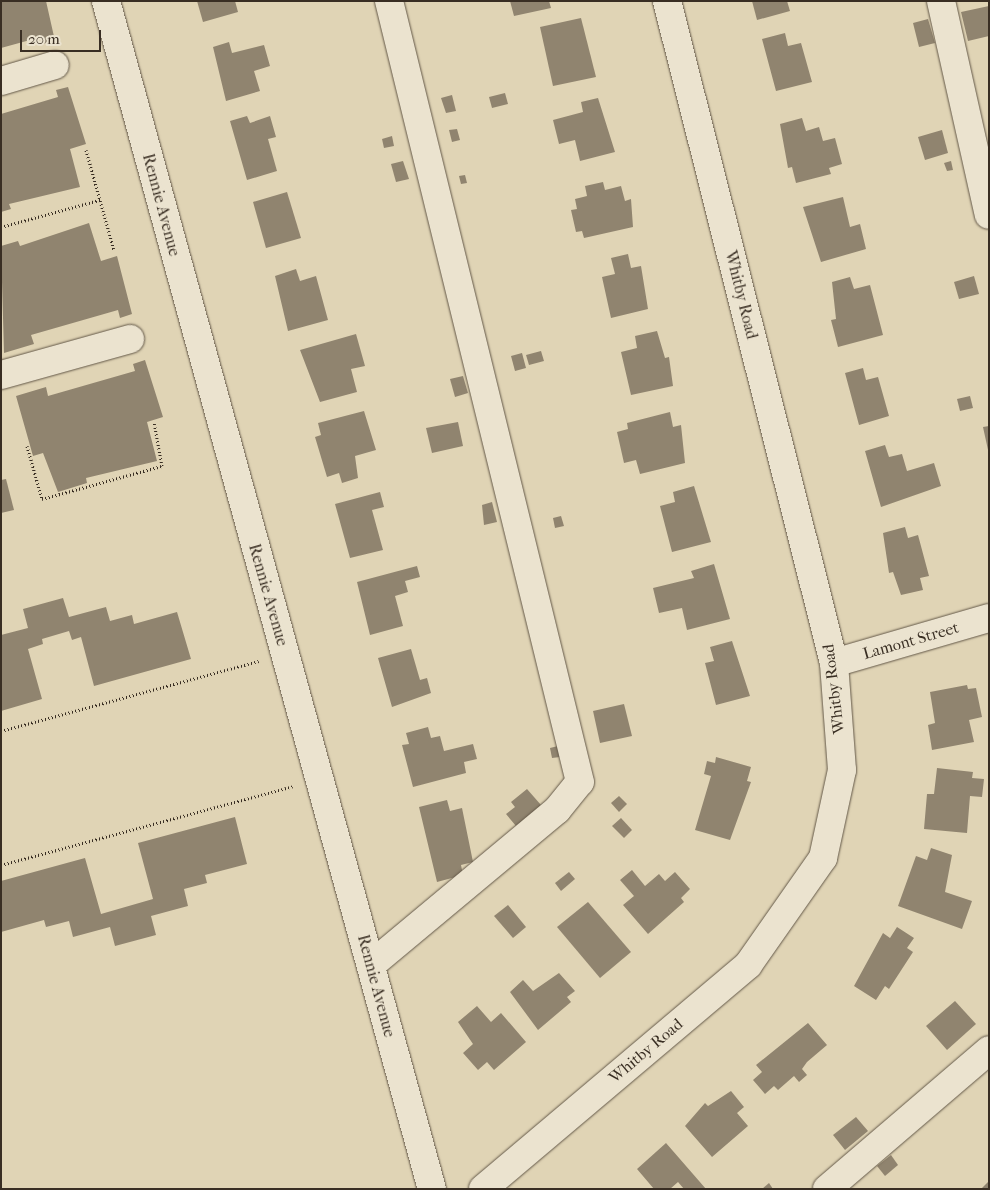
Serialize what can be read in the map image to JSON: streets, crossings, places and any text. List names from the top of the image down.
{
  "streets": {
    "street": ["Rennie Avenue", "Whitby Road", "Lamont Street"]
  },
  "crossings": [
    ["Whitby Road", "Lamont Street"]
  ],
  "scale_bar": "20 m"
}
